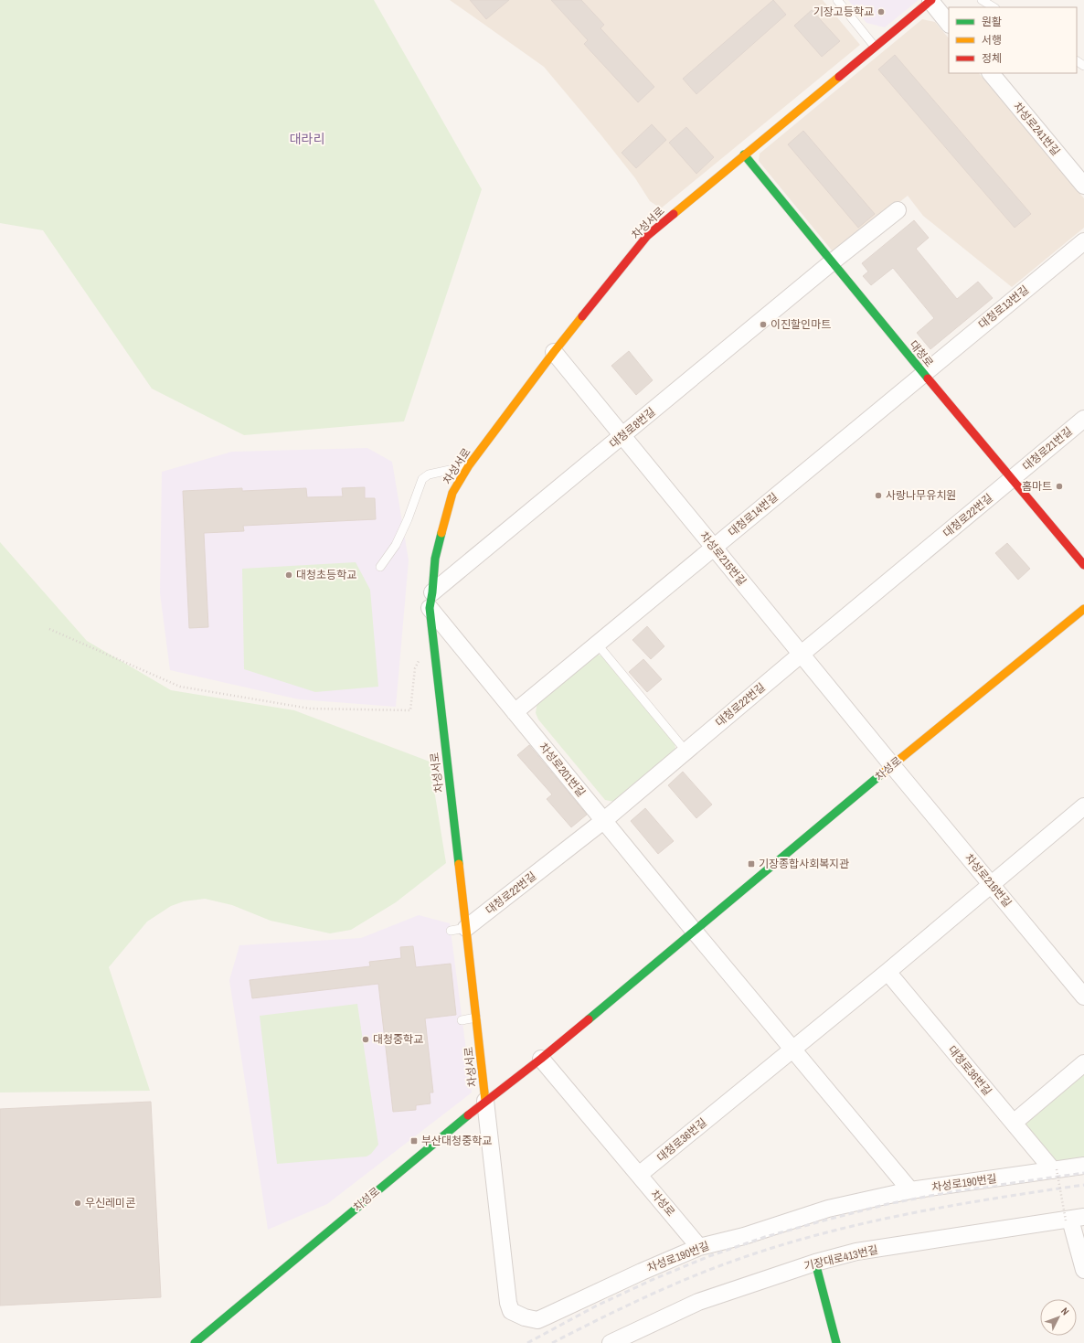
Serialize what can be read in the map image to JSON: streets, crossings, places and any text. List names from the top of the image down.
{
  "streets": {
    "street": [
      "차성로241번길",
      "차성서로",
      "대청로13번길",
      "대청로",
      "대청로8번길",
      "대청로21번길",
      "대청로14번길",
      "대청로22번길",
      "차성로215번길",
      "차성로",
      "차성로201번길",
      "차성로216번길",
      "대청로36번길",
      "차성로190번길",
      "기장대로413번길"
    ]
  },
  "crossings": [
    ["차성서로", "대청로"],
    ["차성서로", "대청로8번길"],
    ["차성서로", "대청로22번길"],
    ["차성서로", "차성로215번길"],
    ["차성서로", "차성로"],
    ["차성서로", "차성로201번길"],
    ["차성서로", "차성로190번길"],
    ["대청로13번길", "대청로"],
    ["대청로13번길", "대청로14번길"],
    ["대청로", "대청로8번길"],
    ["대청로", "대청로21번길"],
    ["대청로", "대청로14번길"],
    ["대청로", "대청로22번길"],
    ["대청로8번길", "차성로215번길"],
    ["대청로21번길", "대청로22번길"],
    ["대청로14번길", "차성로215번길"],
    ["대청로14번길", "차성로201번길"],
    ["대청로22번길", "차성로215번길"],
    ["대청로22번길", "차성로201번길"],
    ["차성로215번길", "차성로"],
    ["차성로215번길", "차성로216번길"],
    ["차성로", "차성로201번길"],
    ["차성로", "차성로216번길"],
    ["차성로", "대청로36번길"],
    ["차성로", "차성로190번길"],
    ["차성로216번길", "대청로36번길"],
    ["대청로36번길", "차성로190번길"]
  ],
  "districts": ["대라리"],
  "places": {
    "other": [
      "기장고등학교",
      "이진할인마트",
      "홈마트",
      "사랑나무유치원",
      "대청초등학교",
      "대청중학교",
      "우신레미콘"
    ],
    "transit": ["기장종합사회복지관", "부산대청중학교"]
  },
  "legend": ["원활", "서행", "정체"],
  "north": "top right"
}
